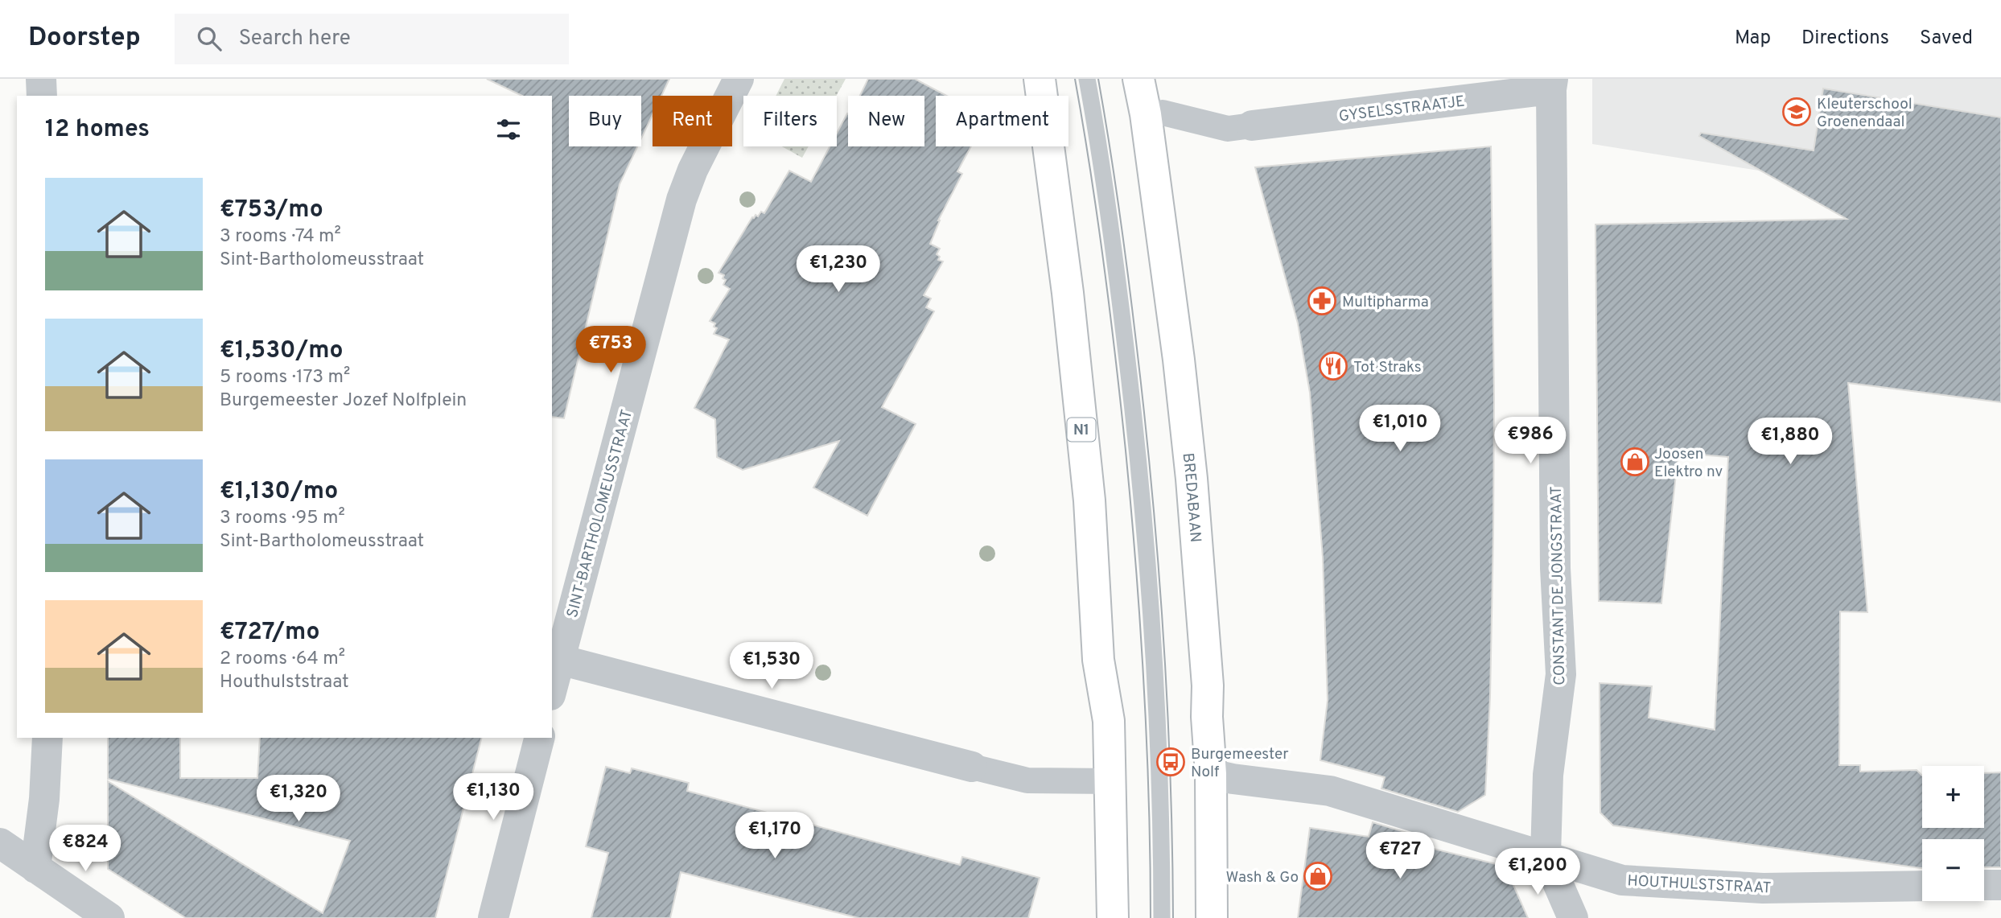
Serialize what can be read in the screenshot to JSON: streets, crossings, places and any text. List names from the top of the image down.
{
  "streets": {
    "main road": ["N1", "BREDABAAN"],
    "street": [
      "GYSELSSTRAATJE",
      "SINT-BARTHOLOMEUSSTRAAT",
      "CONSTANT DE JONGSTRAAT",
      "HOUTHULSTSTRAAT"
    ]
  },
  "crossings": [
    ["GYSELSSTRAATJE", "CONSTANT DE JONGSTRAAT"],
    ["BREDABAAN", "HOUTHULSTSTRAAT"],
    ["CONSTANT DE JONGSTRAAT", "HOUTHULSTSTRAAT"]
  ],
  "places": {
    "school or university": ["Kleuterschool Groenendaal"],
    "pharmacy": ["Multipharma"],
    "restaurant": ["Tot Straks"],
    "shop": ["Joosen Elektro nv", "Wash & Go"],
    "bus stop": ["Burgemeester Nolf"]
  },
  "page": {
    "header": "Doorstep",
    "search": "Search here",
    "nav": ["Map", "Directions", "Saved"],
    "chip": [
      "Buy",
      "Rent",
      "Filters",
      "New",
      "Apartment"
    ],
    "heading": "12 homes",
    "list": [
      {
        "name": "€753/mo",
        "note": "3 rooms · 74 m² · Sint-Bartholomeusstraat"
      },
      {
        "name": "€1,530/mo",
        "note": "5 rooms · 173 m² · Burgemeester Jozef Nolfplein"
      },
      {
        "name": "€1,130/mo",
        "note": "3 rooms · 95 m² · Sint-Bartholomeusstraat"
      },
      {
        "name": "€727/mo",
        "note": "2 rooms · 64 m² · Houthulststraat"
      }
    ],
    "price": [
      "€1,230",
      "€753",
      "€1,010",
      "€986",
      "€1,880",
      "€1,530",
      "€1,130",
      "€1,320",
      "€1,170",
      "€824",
      "€727",
      "€1,200"
    ],
    "map_buttons": ["+", "−"]
  }
}
